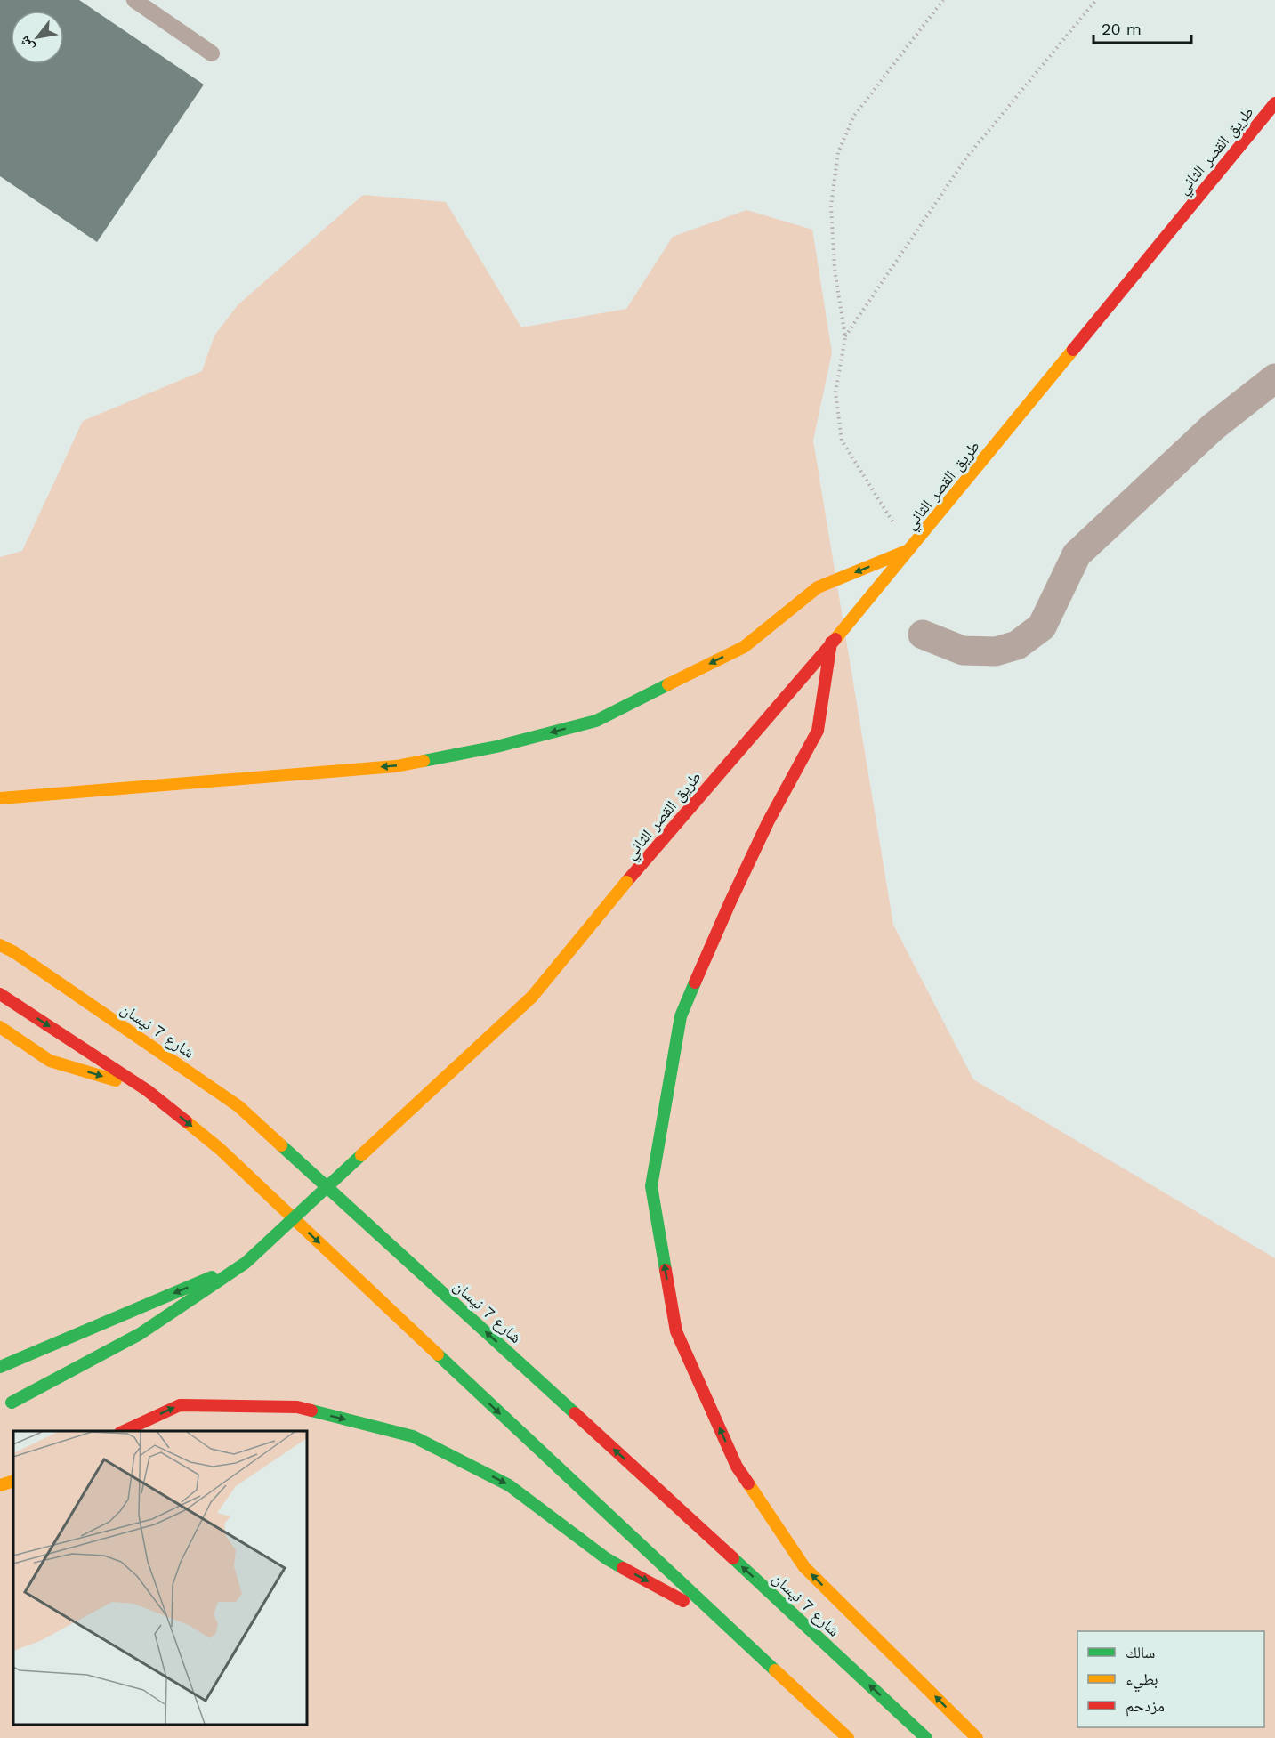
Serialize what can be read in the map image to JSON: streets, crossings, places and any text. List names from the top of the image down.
{
  "streets": {
    "main road": ["طريق القصر الثاني", "شارع 7 نيسان"]
  },
  "legend": ["سالك", "بطيء", "مزدحم"],
  "scale_bar": "20 m",
  "north": "bottom left"
}
